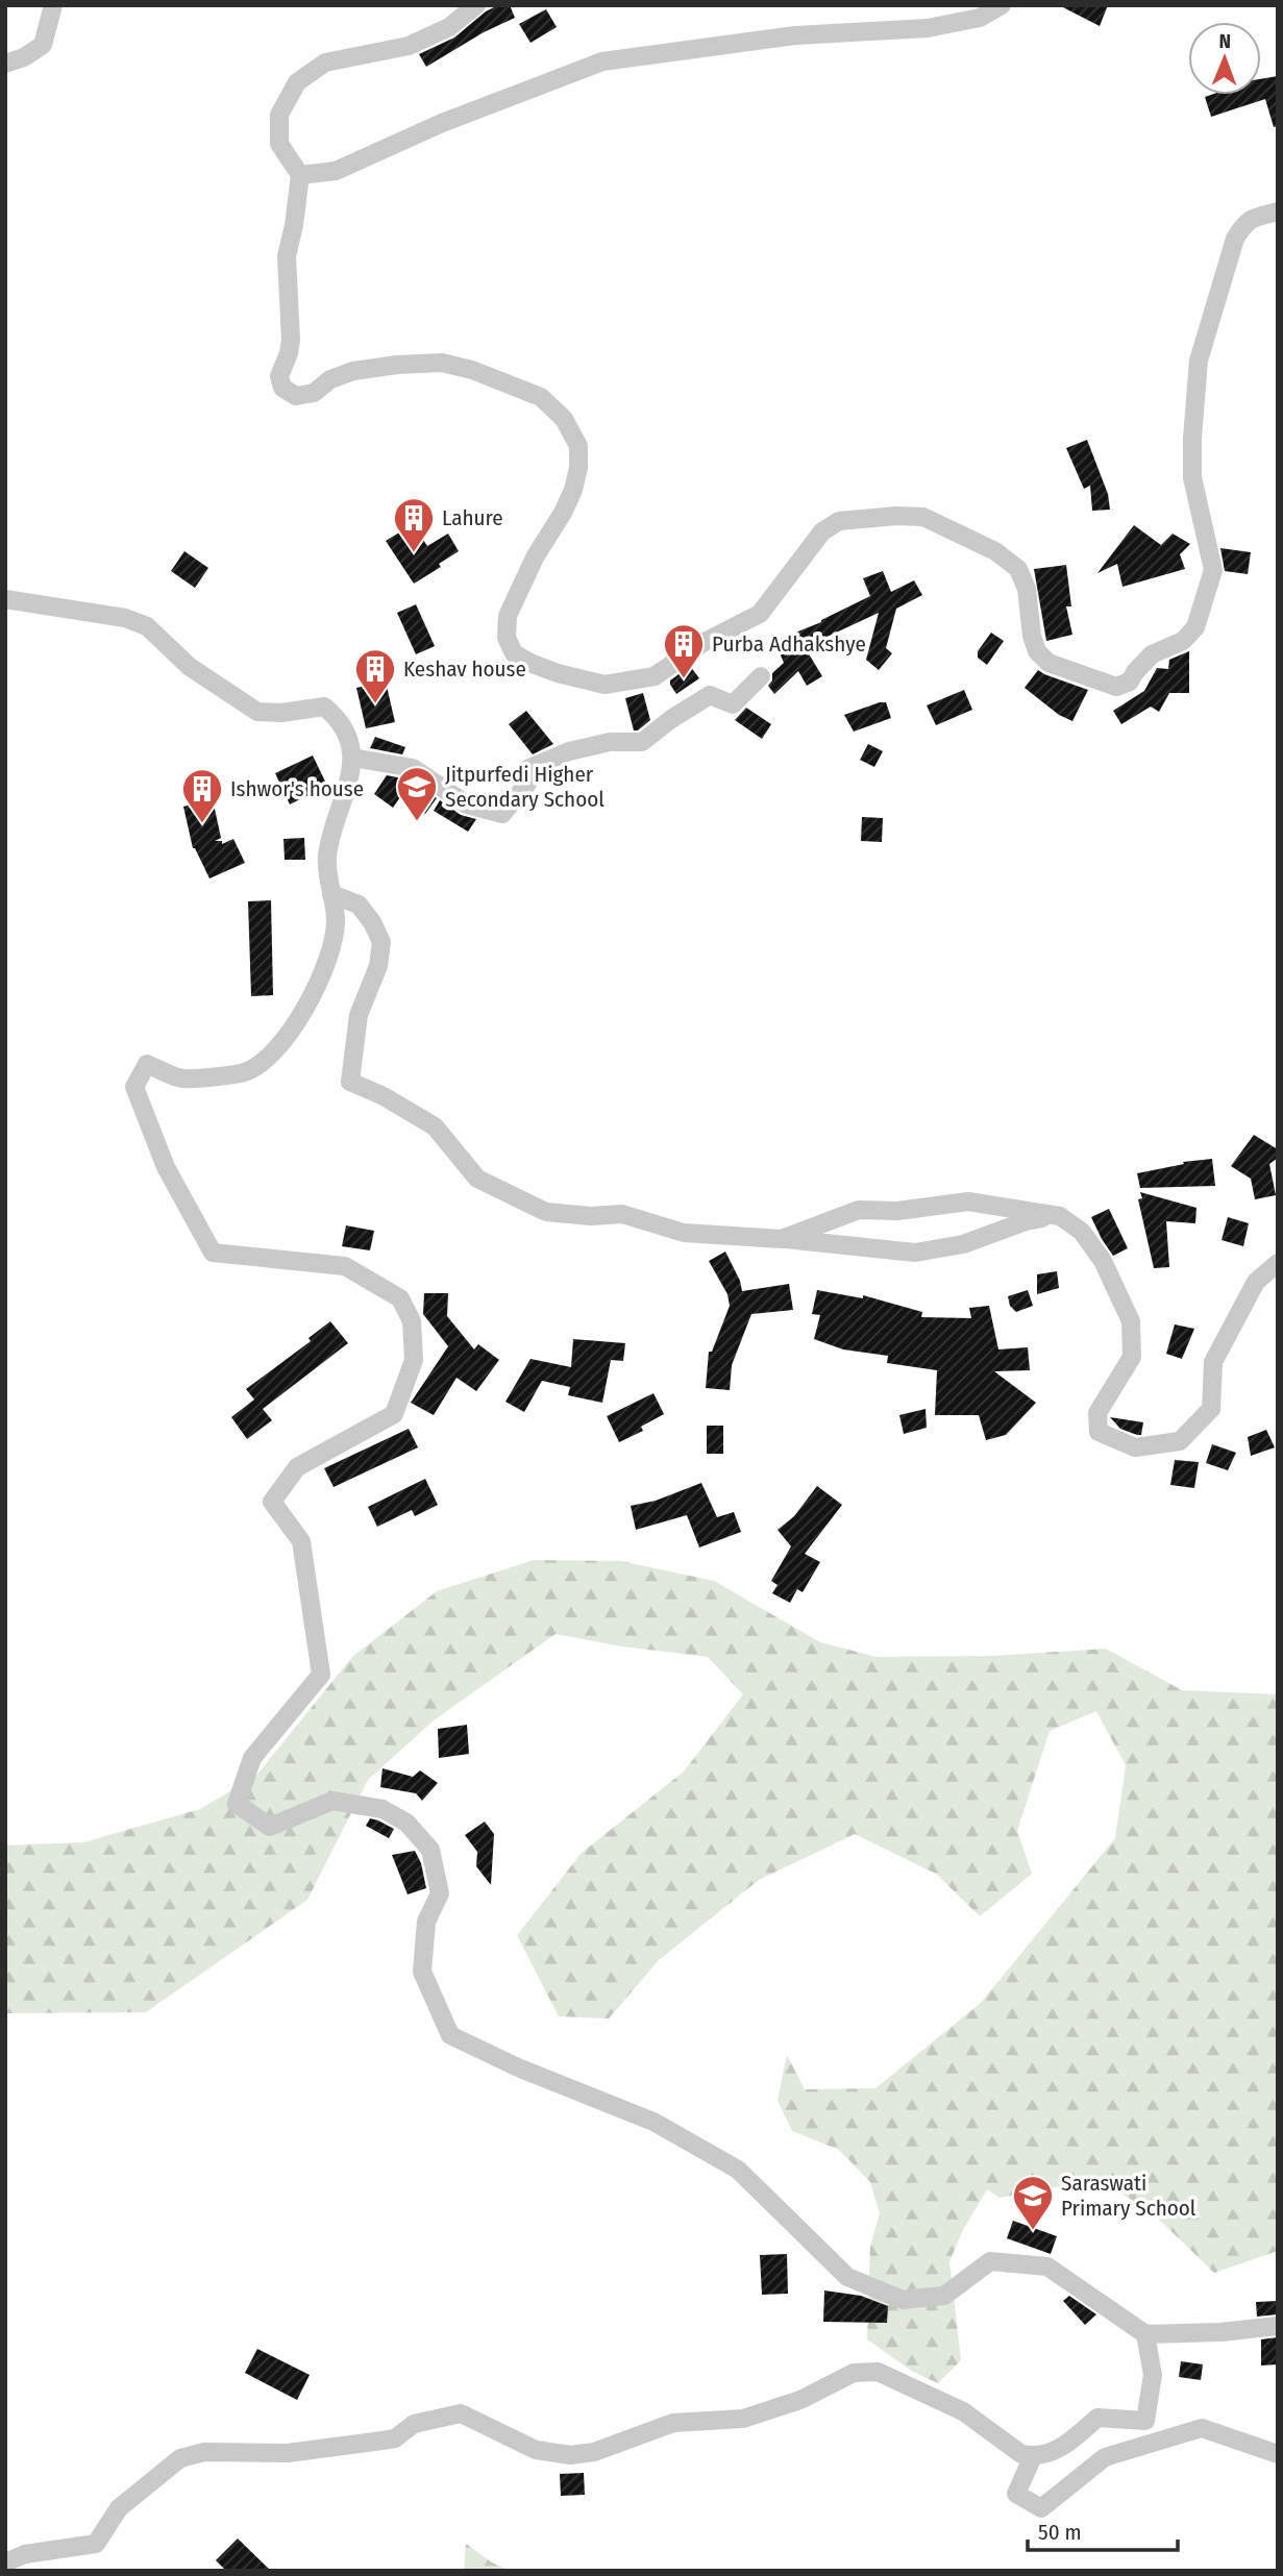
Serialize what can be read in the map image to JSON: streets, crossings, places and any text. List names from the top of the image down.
{
  "places": {
    "building": [
      "Lahure",
      "Purba Adhakshye",
      "Keshav house",
      "Ishwor's house"
    ],
    "school or university": ["Jitpurfedi Higher Secondary School", "Saraswati Primary School"]
  },
  "scale_bar": "50 m",
  "north": "top"
}
